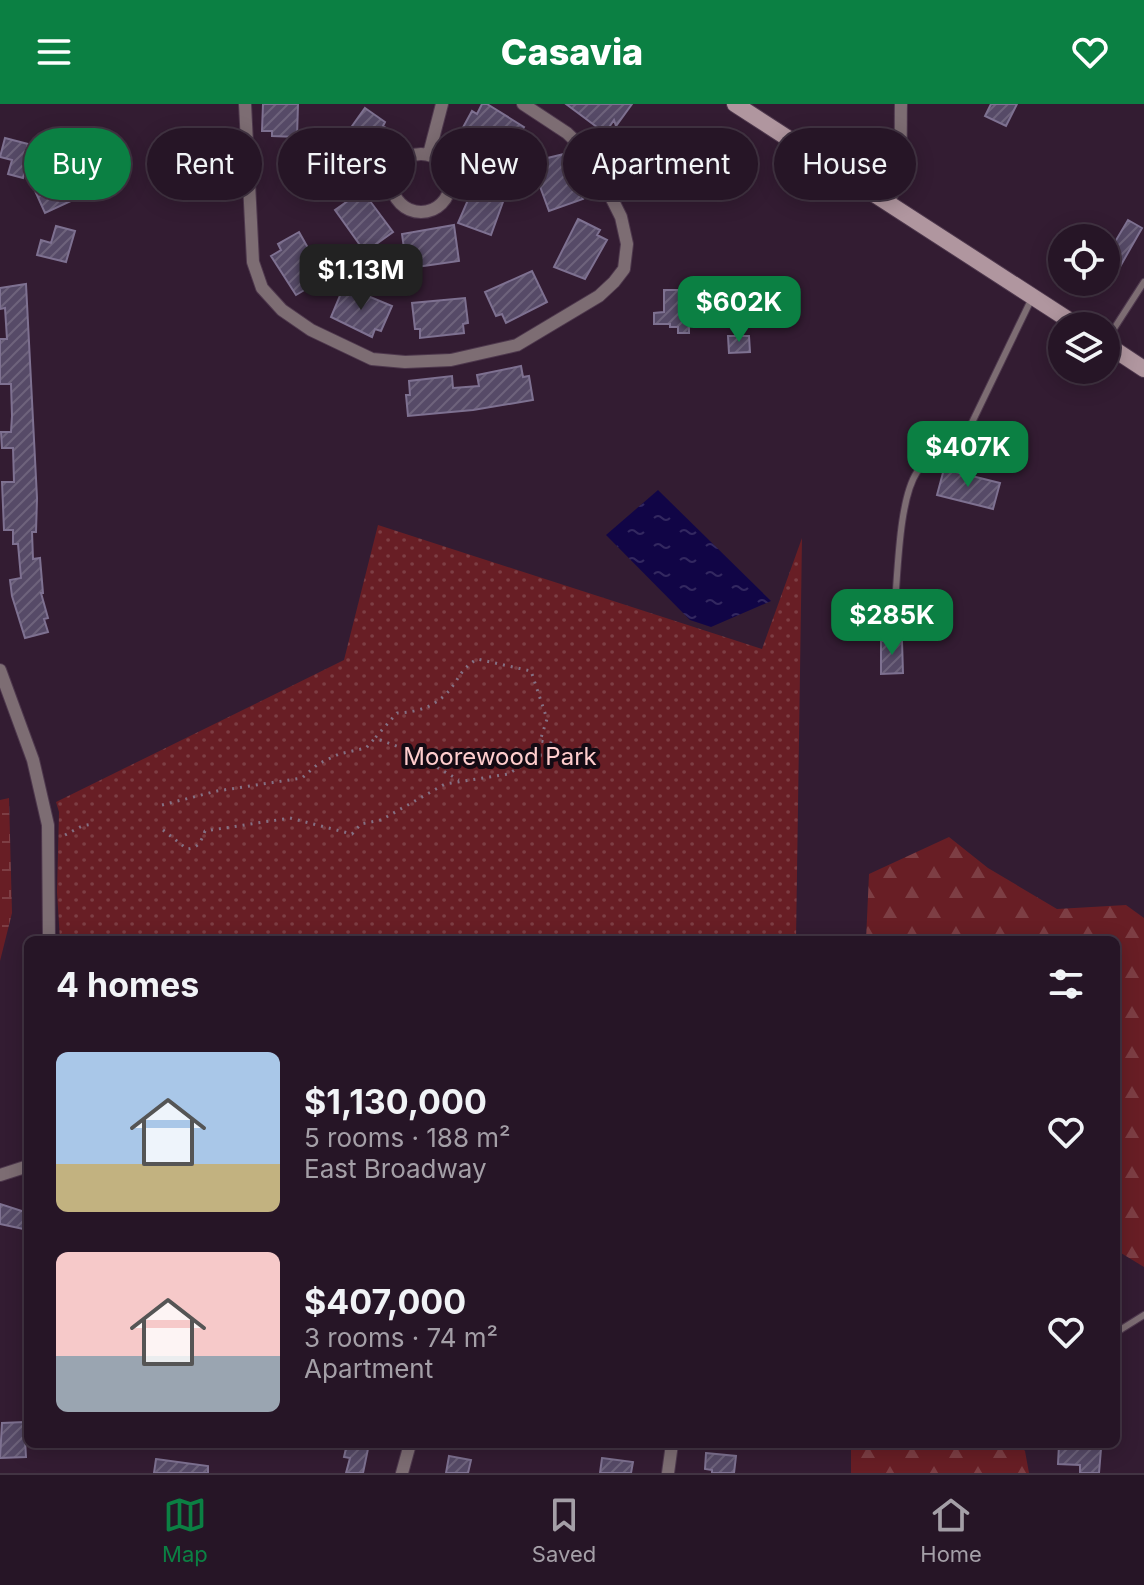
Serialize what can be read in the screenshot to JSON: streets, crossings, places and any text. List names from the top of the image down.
{
  "parks": ["Moorewood Park"],
  "page": {
    "header": "Casavia",
    "chip": [
      "Buy",
      "Rent",
      "Filters",
      "New",
      "Apartment",
      "House"
    ],
    "price": [
      "$1.13M",
      "$602K",
      "$407K",
      "$285K"
    ],
    "heading": "4 homes",
    "list": [
      {
        "name": "$1,130,000",
        "note": "5 rooms · 188 m² · East Broadway"
      },
      {
        "name": "$407,000",
        "note": "3 rooms · 74 m² · Apartment"
      }
    ],
    "tabs": ["Map", "Saved", "Home"]
  }
}
